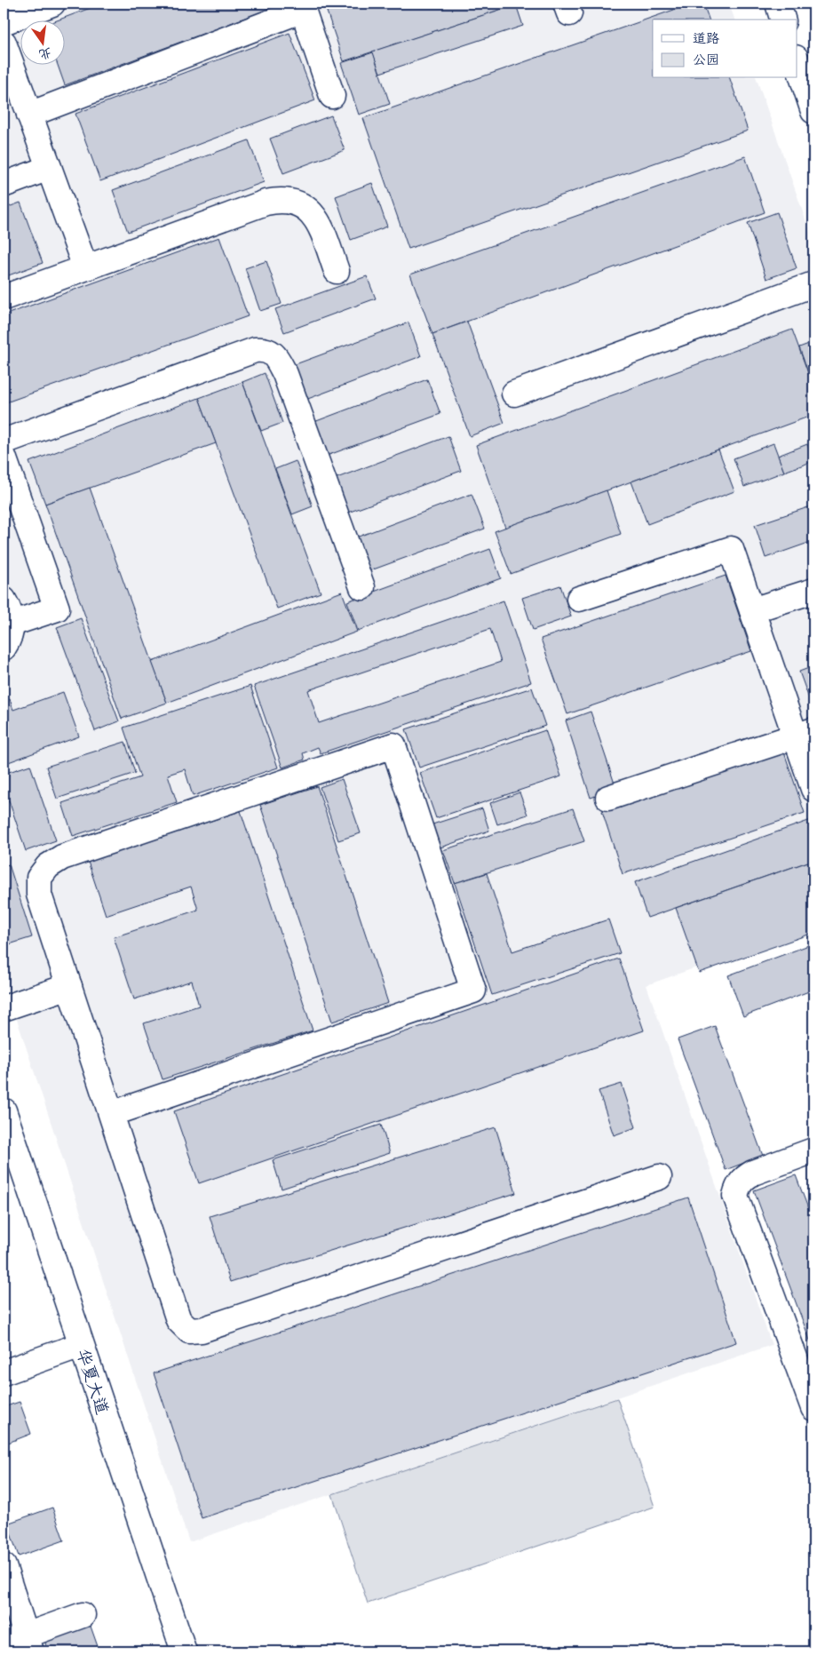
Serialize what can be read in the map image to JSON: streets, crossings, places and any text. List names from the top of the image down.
{
  "streets": {
    "street": ["华夏大道"]
  },
  "legend": ["道路", "公园"],
  "north": "bottom"
}
